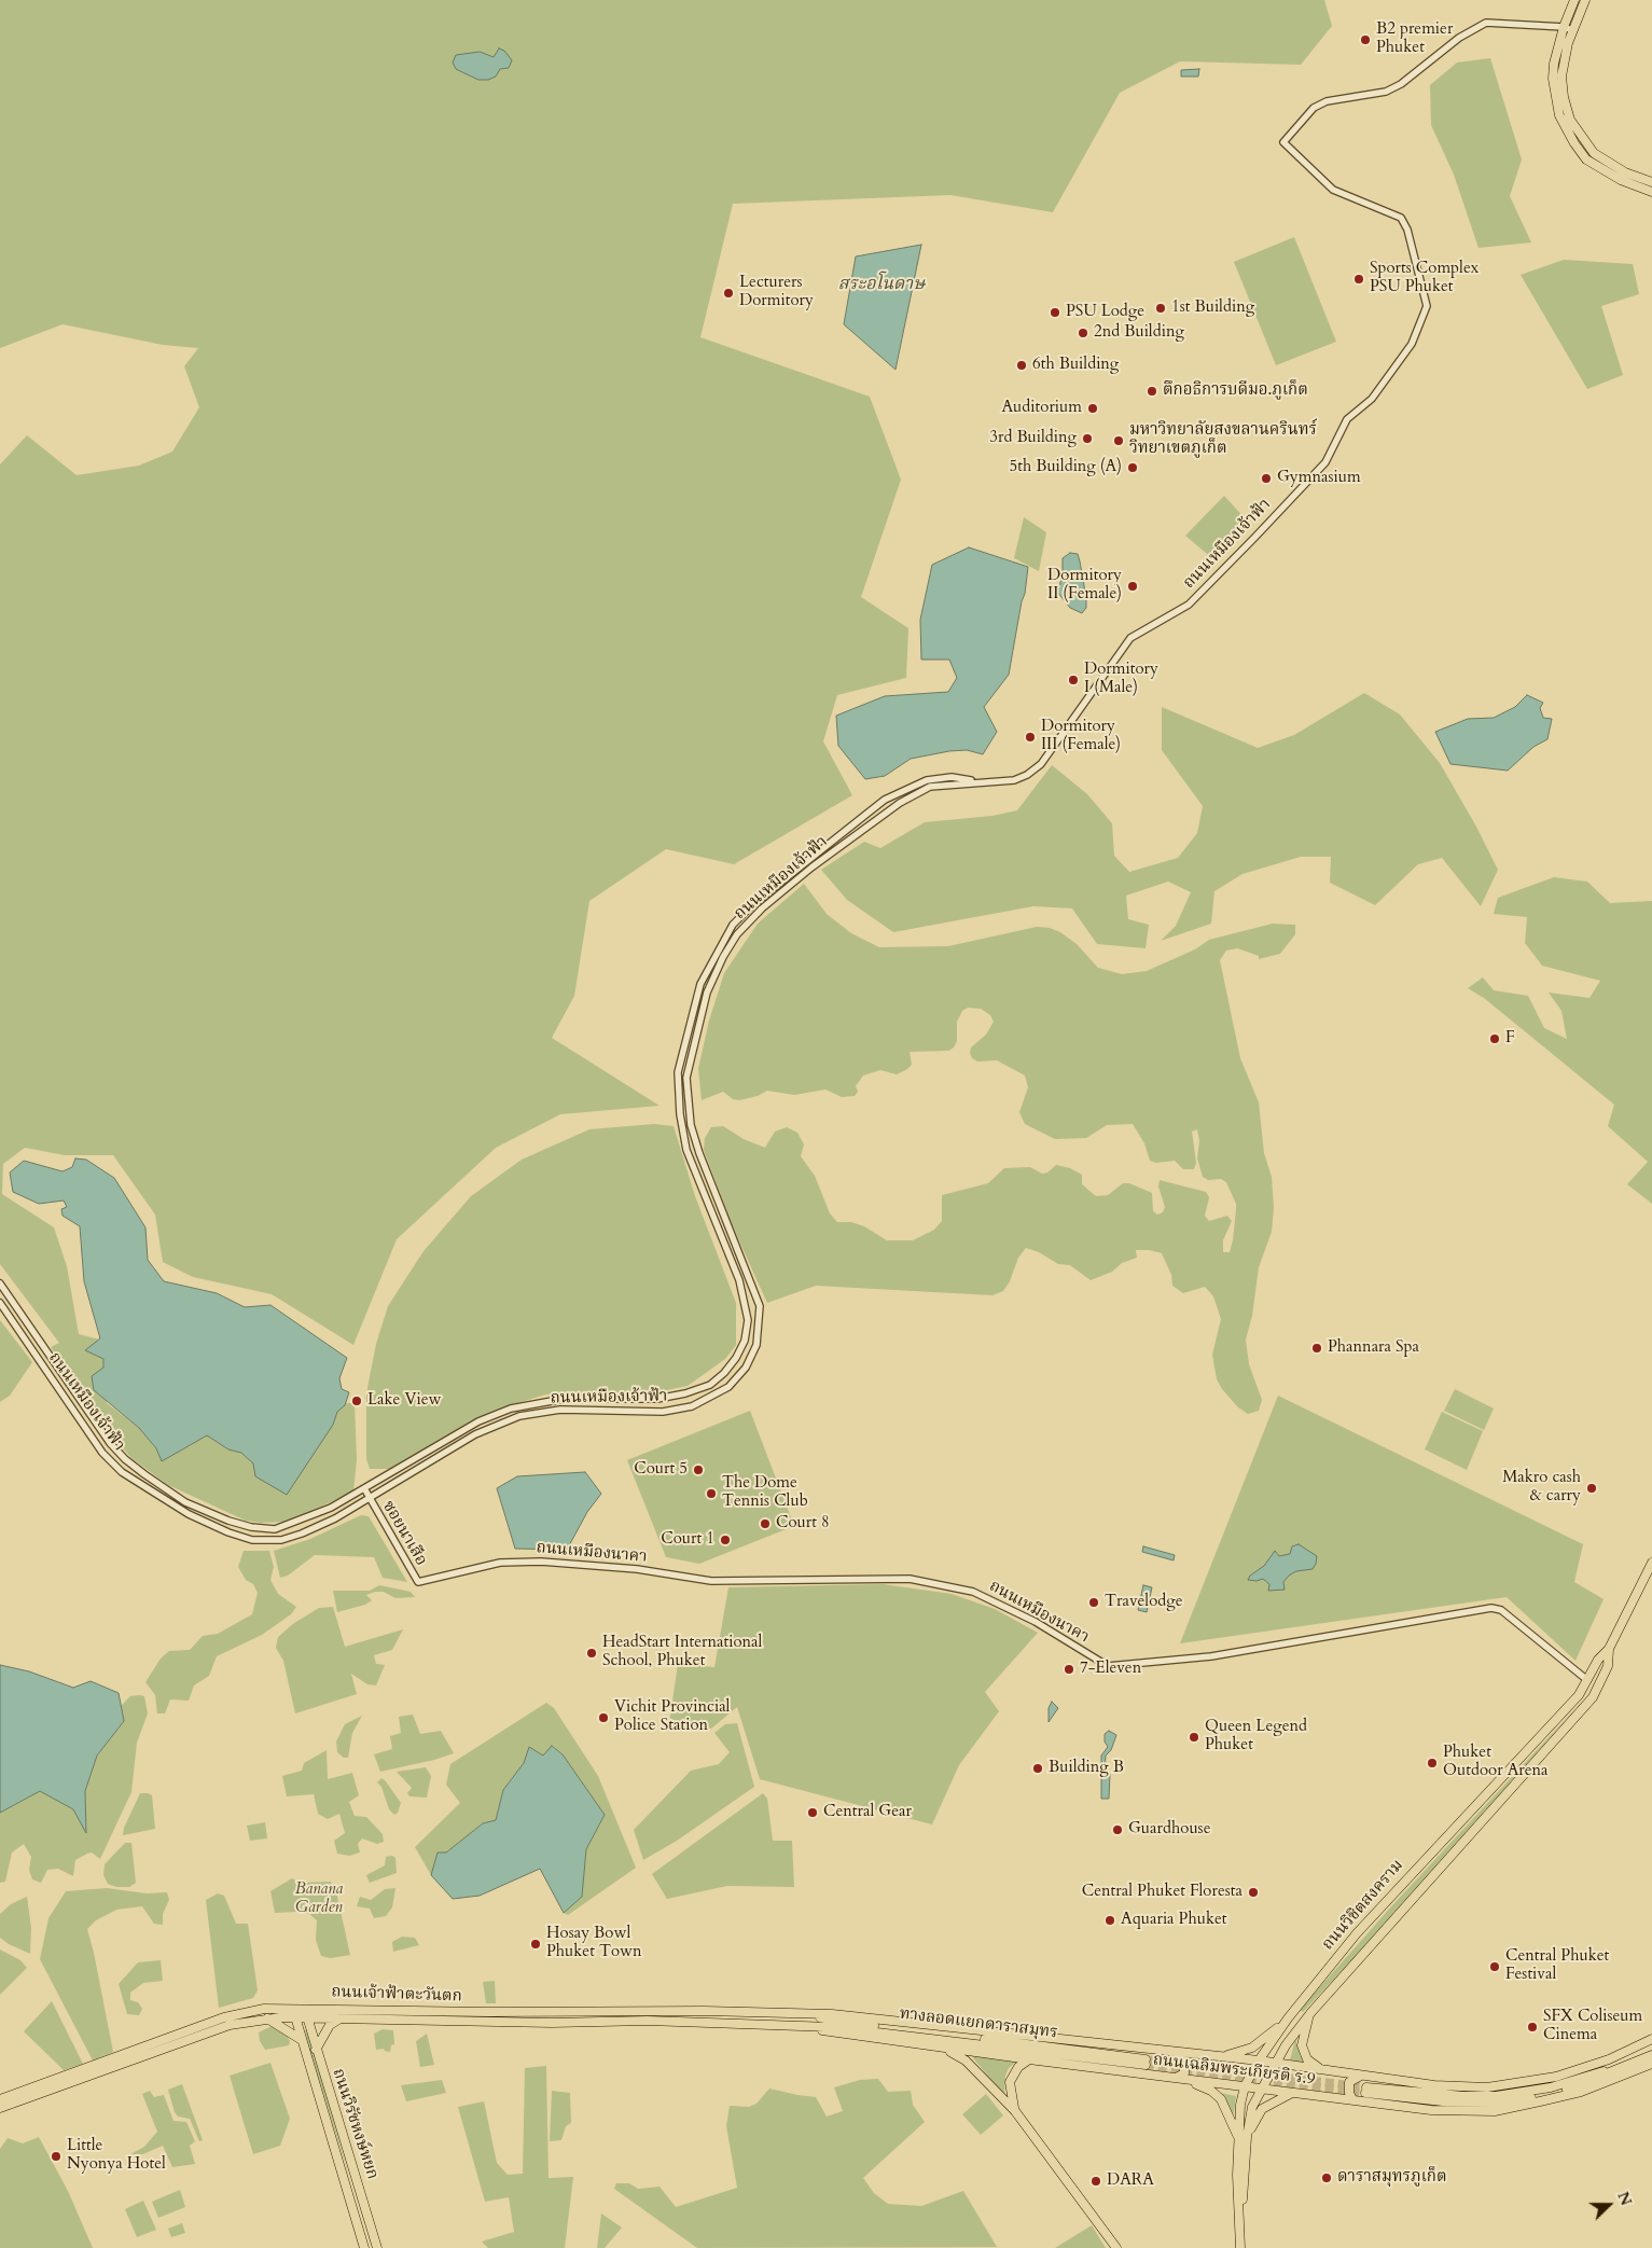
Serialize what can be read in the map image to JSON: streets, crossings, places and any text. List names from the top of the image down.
{
  "streets": {
    "main road": [
      "ถนนวิชิตสงคราม",
      "ถนนเจ้าฟ้าตะวันตก",
      "ทางลอดแยกดาราสมุทร",
      "ถนนเฉลิมพระเกียรติ ร.9",
      "ถนนวิรัชหงษ์หยก"
    ],
    "street": ["ถนนเหมืองเจ้าฟ้า", "ซอยนาเสือ", "ถนนเหมืองนาคา"]
  },
  "crossings": [
    ["ถนนเหมืองเจ้าฟ้า", "ซอยนาเสือ"],
    ["ซอยนาเสือ", "ถนนเหมืองนาคา"],
    ["ถนนเหมืองนาคา", "ถนนวิชิตสงคราม"],
    ["ถนนวิชิตสงคราม", "ถนนเฉลิมพระเกียรติ ร.9"],
    ["ถนนเจ้าฟ้าตะวันตก", "ทางลอดแยกดาราสมุทร"],
    ["ถนนเจ้าฟ้าตะวันตก", "ถนนเฉลิมพระเกียรติ ร.9"],
    ["ถนนเจ้าฟ้าตะวันตก", "ถนนวิรัชหงษ์หยก"],
    ["ทางลอดแยกดาราสมุทร", "ถนนเฉลิมพระเกียรติ ร.9"]
  ],
  "water": ["สระอโนดาษ"],
  "parks": ["Banana Garden"],
  "places": [
    "B2 premier Phuket",
    "Sports Complex PSU Phuket",
    "Lecturers Dormitory",
    "1st Building",
    "PSU Lodge",
    "2nd Building",
    "6th Building",
    "ตึกอธิการบดีมอ.ภูเก็ต",
    "Auditorium",
    "3rd Building",
    "มหาวิทยาลัยสงขลานครินทร์ วิทยาเขตภูเก็ต",
    "5th Building (A)",
    "Gymnasium",
    "Dormitory II (Female)",
    "Dormitory I (Male)",
    "Dormitory III (Female)",
    "F",
    "Phannara Spa",
    "Lake View",
    "Court 5",
    "Makro cash & carry",
    "The Dome Tennis Club",
    "Court 8",
    "Court 1",
    "Travelodge",
    "HeadStart International School, Phuket",
    "7-Eleven",
    "Vichit Provincial Police Station",
    "Queen Legend Phuket",
    "Phuket Outdoor Arena",
    "Building B",
    "Central Gear",
    "Guardhouse",
    "Central Phuket Floresta",
    "Aquaria Phuket",
    "Hosay Bowl Phuket Town",
    "Central Phuket Festival",
    "SFX Coliseum Cinema",
    "Little Nyonya Hotel",
    "ดาราสมุทรภูเก็ต",
    "DARA"
  ],
  "north": "right"
}
